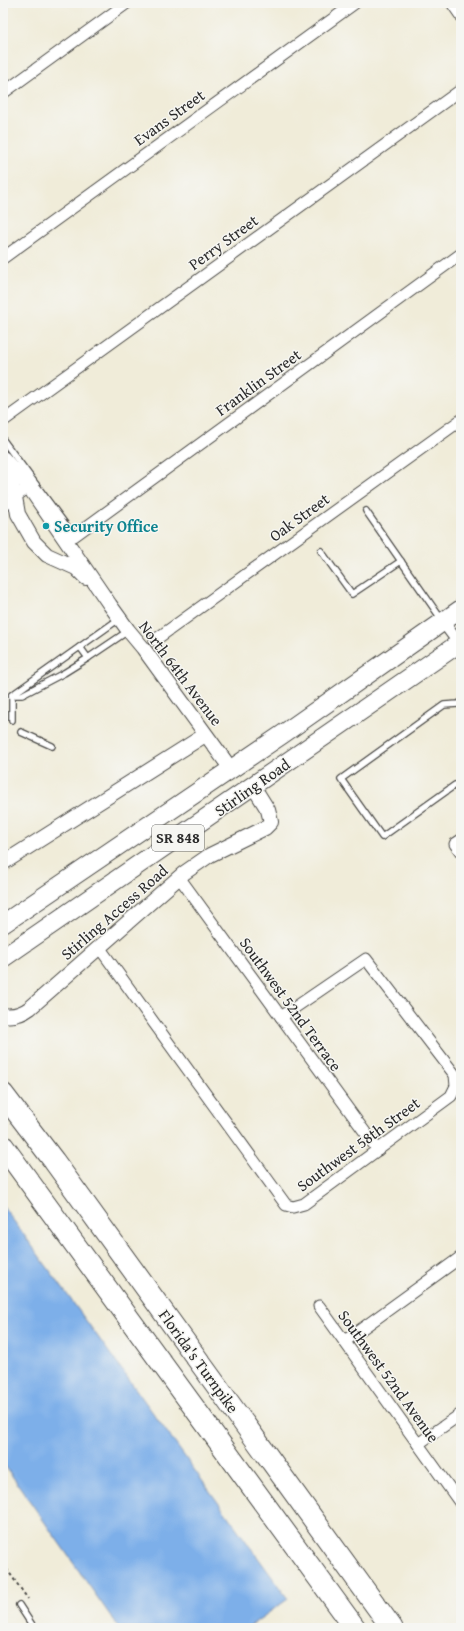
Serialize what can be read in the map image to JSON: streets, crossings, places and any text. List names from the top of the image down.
{
  "streets": {
    "highway": ["Florida's Turnpike"],
    "main road": ["Stirling Road", "SR 848"],
    "street": [
      "Evans Street",
      "Perry Street",
      "Franklin Street",
      "Oak Street",
      "North 64th Avenue",
      "Stirling Access Road",
      "Southwest 52nd Terrace",
      "Southwest 58th Street",
      "Southwest 52nd Avenue"
    ]
  },
  "crossings": [
    ["North 64th Avenue", "Stirling Road"],
    ["Stirling Road", "Stirling Access Road"],
    ["Stirling Access Road", "Southwest 52nd Terrace"],
    ["Stirling Access Road", "Southwest 58th Street"],
    ["Southwest 52nd Terrace", "Southwest 58th Street"]
  ],
  "places": ["Security Office"]
}
